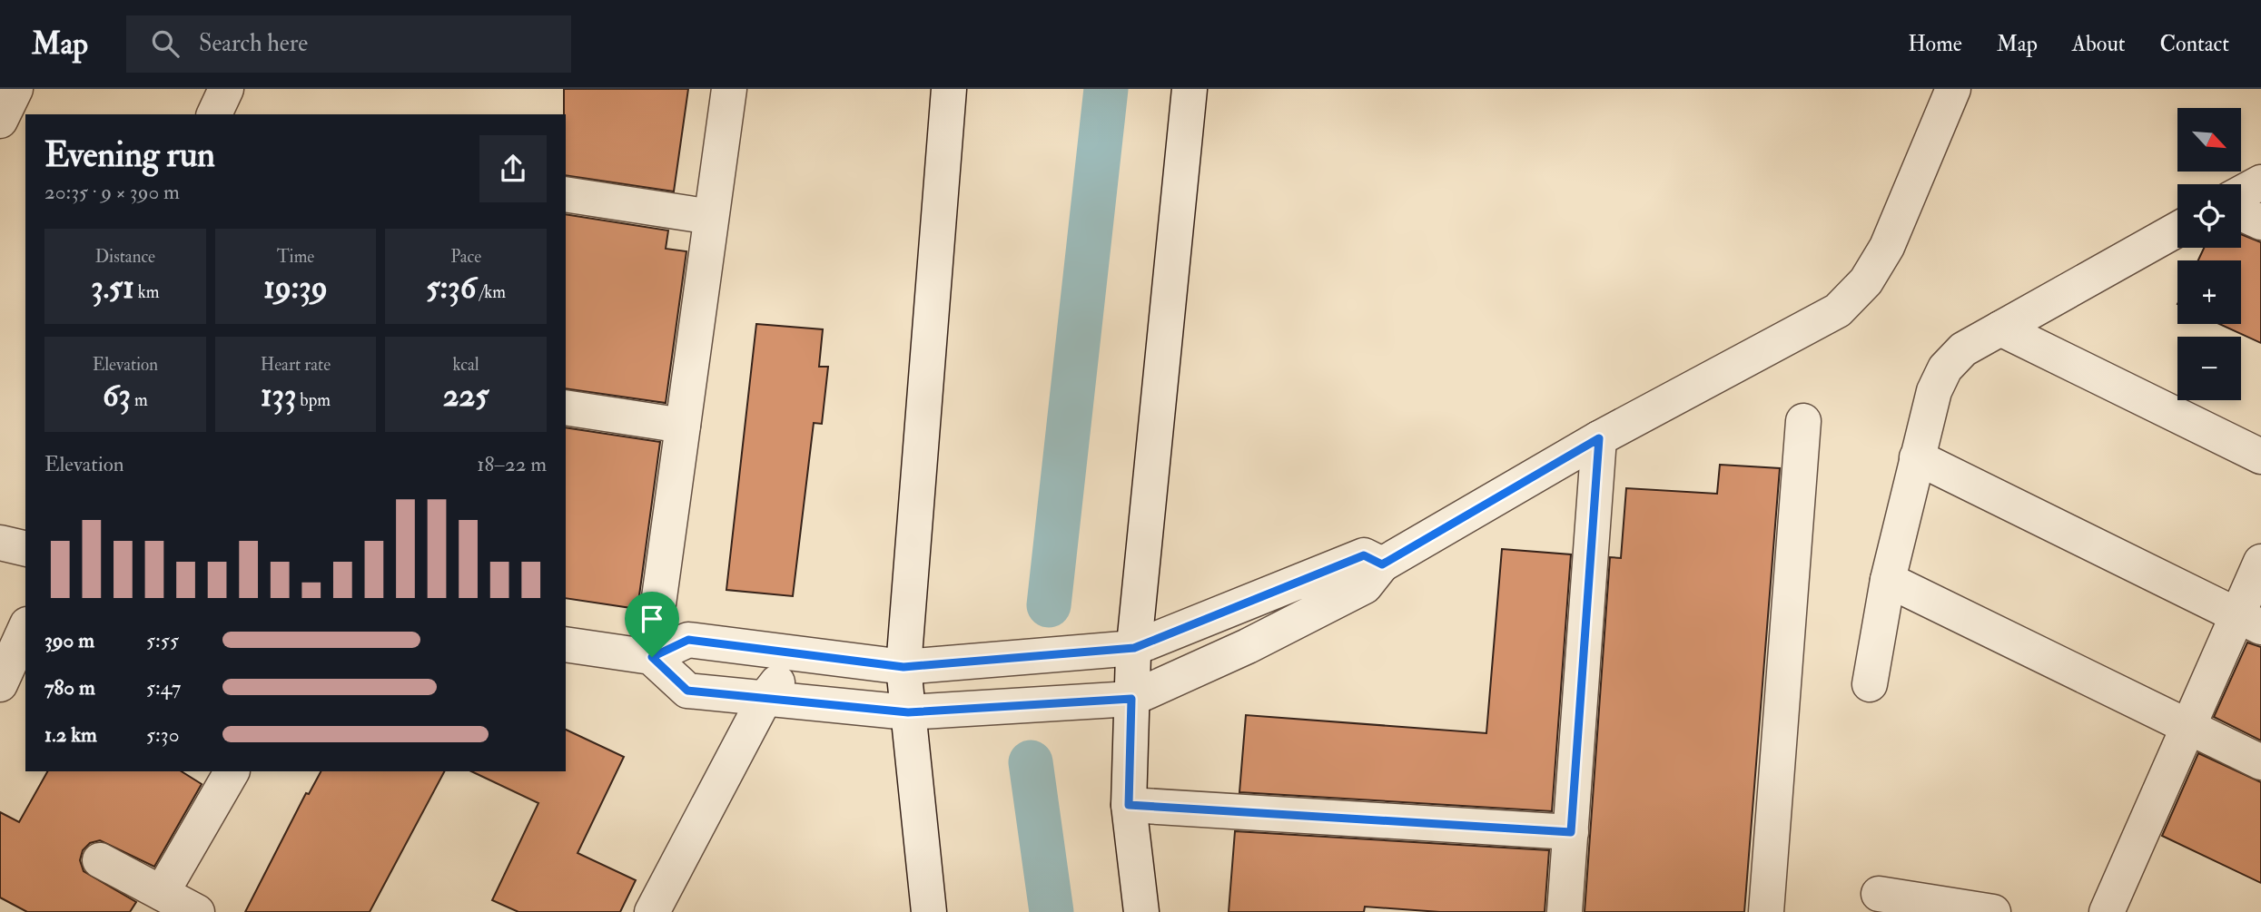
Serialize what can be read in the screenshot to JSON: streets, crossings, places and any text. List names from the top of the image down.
{
  "north": "bottom right",
  "page": {
    "header": "Map",
    "search": "Search here",
    "nav": [
      "Home",
      "Map",
      "About",
      "Contact"
    ],
    "map_buttons": ["+", "−"],
    "heading": ["Evening run", "20:35 · 9 × 390 m"],
    "stats": [
      ["Distance", "3.51 km"],
      ["Time", "19:39"],
      ["Pace", "5:36 /km"],
      ["Elevation", "63 m"],
      ["Heart rate", "133 bpm"],
      ["kcal", "225"]
    ],
    "chart": ["Elevation", "18–22 m"],
    "list": [
      {
        "name": "390 m",
        "note": "5:55"
      },
      {
        "name": "780 m",
        "note": "5:47"
      },
      {
        "name": "1.2 km",
        "note": "5:30"
      }
    ]
  }
}
